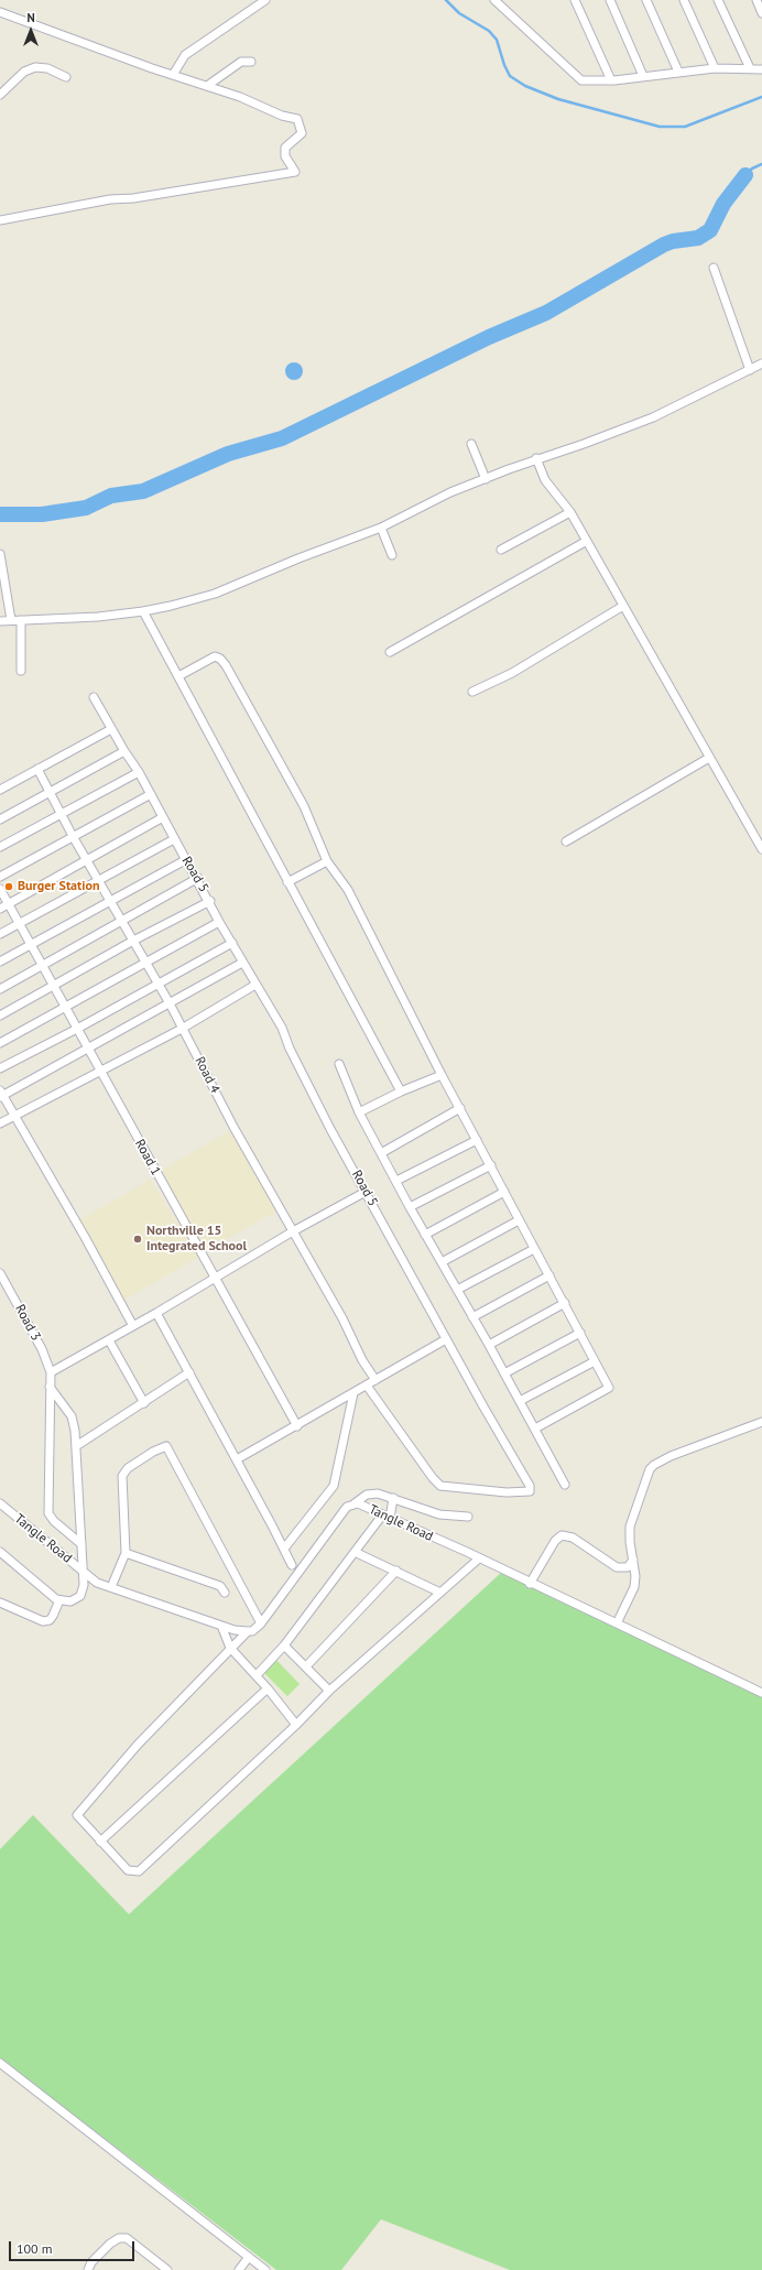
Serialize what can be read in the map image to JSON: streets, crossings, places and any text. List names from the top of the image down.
{
  "streets": {
    "street": [
      "Road 5",
      "Road 4",
      "Road 1",
      "Road 3",
      "Tangle Road"
    ]
  },
  "places": ["Burger Station", "Northville 15 Integrated School"],
  "scale_bar": "100 m",
  "north": "top"
}
